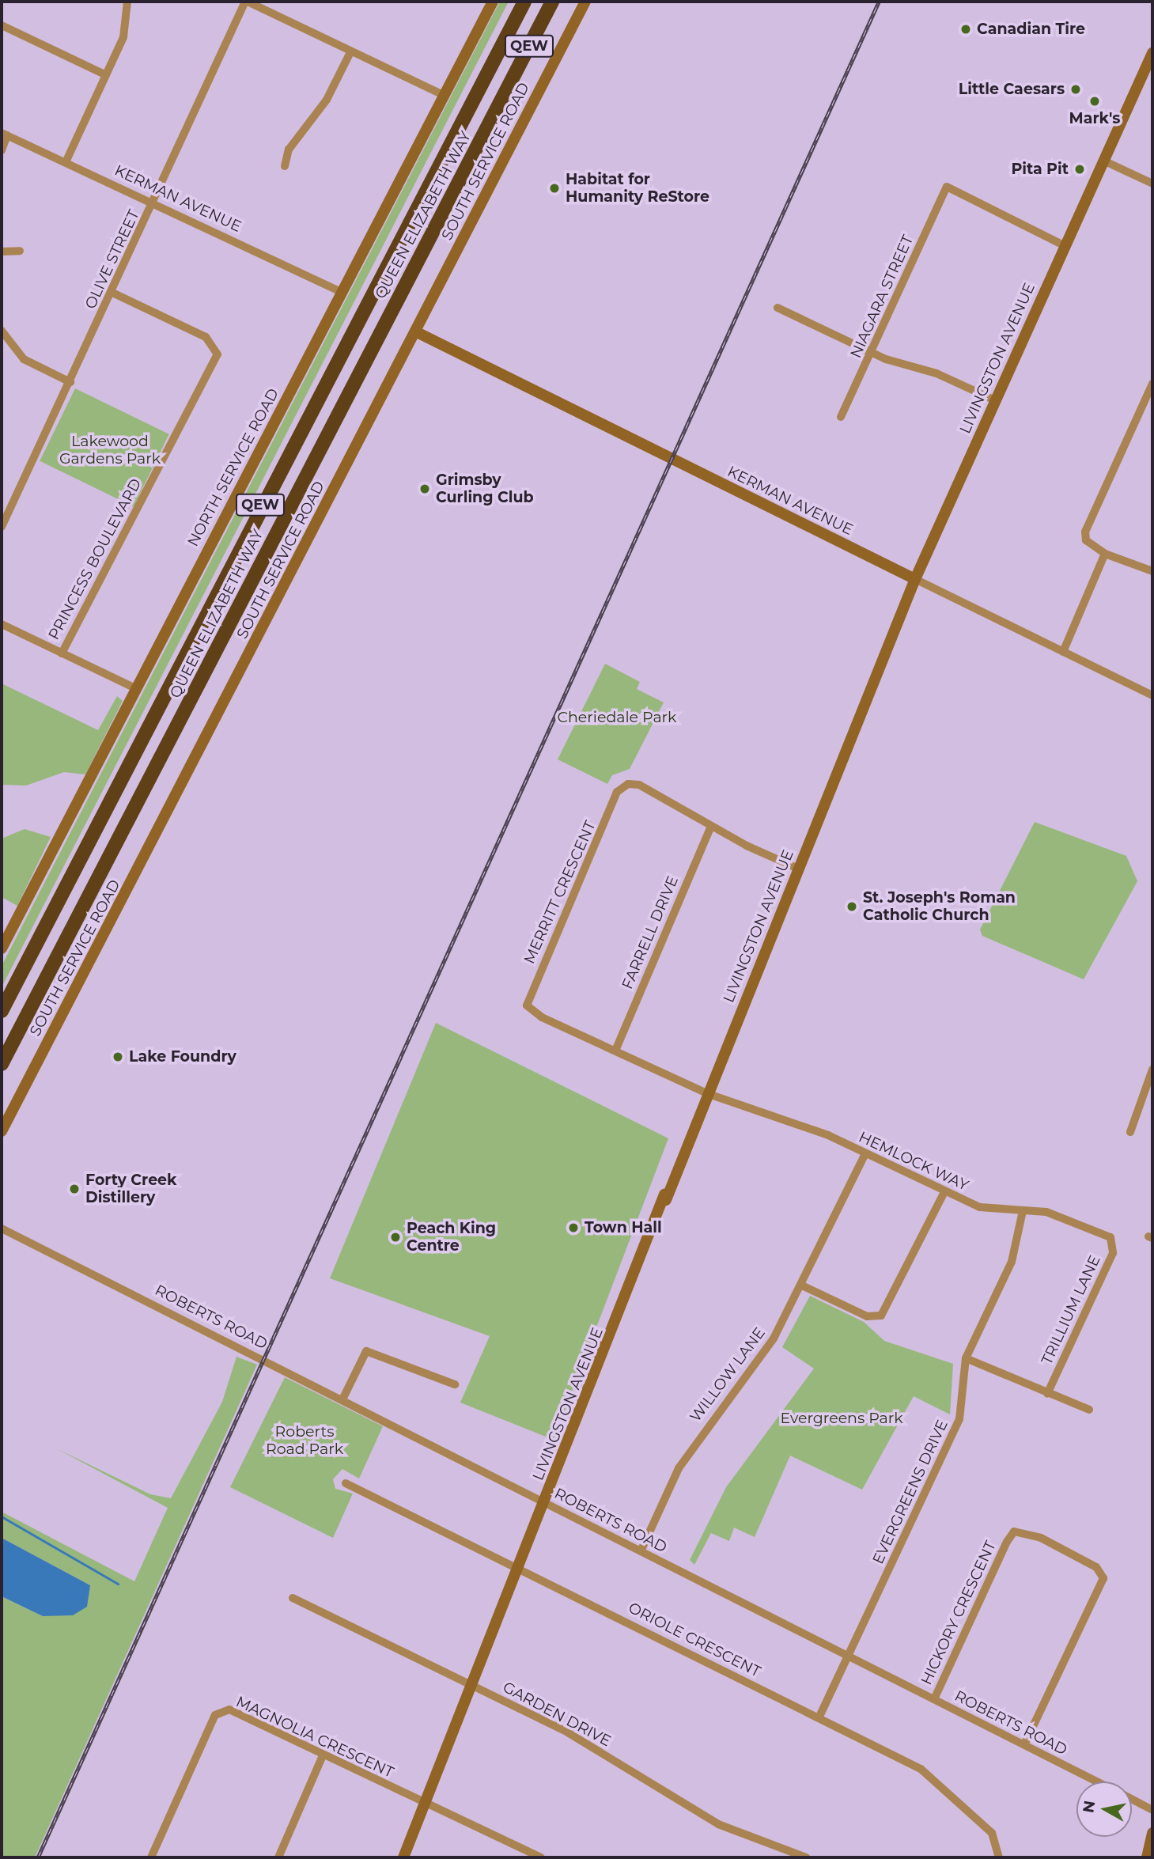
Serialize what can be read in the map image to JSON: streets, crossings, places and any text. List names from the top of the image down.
{
  "streets": {
    "highway": ["QEW", "QUEEN ELIZABETH WAY"],
    "street": [
      "SOUTH SERVICE ROAD",
      "KERMAN AVENUE",
      "OLIVE STREET",
      "NIAGARA STREET",
      "LIVINGSTON AVENUE",
      "NORTH SERVICE ROAD",
      "PRINCESS BOULEVARD",
      "MERRITT CRESCENT",
      "FARRELL DRIVE",
      "HEMLOCK WAY",
      "TRILLIUM LANE",
      "ROBERTS ROAD",
      "WILLOW LANE",
      "EVERGREENS DRIVE",
      "HICKORY CRESCENT",
      "ORIOLE CRESCENT",
      "GARDEN DRIVE",
      "MAGNOLIA CRESCENT"
    ]
  },
  "crossings": [
    ["SOUTH SERVICE ROAD", "KERMAN AVENUE"],
    ["KERMAN AVENUE", "OLIVE STREET"],
    ["KERMAN AVENUE", "LIVINGSTON AVENUE"],
    ["KERMAN AVENUE", "NORTH SERVICE ROAD"],
    ["OLIVE STREET", "PRINCESS BOULEVARD"],
    ["NIAGARA STREET", "LIVINGSTON AVENUE"],
    ["LIVINGSTON AVENUE", "MERRITT CRESCENT"],
    ["LIVINGSTON AVENUE", "HEMLOCK WAY"],
    ["LIVINGSTON AVENUE", "ROBERTS ROAD"],
    ["LIVINGSTON AVENUE", "ORIOLE CRESCENT"],
    ["LIVINGSTON AVENUE", "GARDEN DRIVE"],
    ["LIVINGSTON AVENUE", "MAGNOLIA CRESCENT"],
    ["MERRITT CRESCENT", "FARRELL DRIVE"],
    ["MERRITT CRESCENT", "HEMLOCK WAY"],
    ["HEMLOCK WAY", "TRILLIUM LANE"],
    ["HEMLOCK WAY", "WILLOW LANE"],
    ["HEMLOCK WAY", "EVERGREENS DRIVE"],
    ["ROBERTS ROAD", "WILLOW LANE"],
    ["ROBERTS ROAD", "EVERGREENS DRIVE"],
    ["ROBERTS ROAD", "HICKORY CRESCENT"],
    ["EVERGREENS DRIVE", "ORIOLE CRESCENT"]
  ],
  "parks": [
    "Lakewood Gardens Park",
    "Cheriedale Park",
    "Evergreens Park",
    "Roberts Road Park"
  ],
  "places": [
    "Canadian Tire",
    "Little Caesars",
    "Mark's",
    "Pita Pit",
    "Habitat for Humanity ReStore",
    "Grimsby Curling Club",
    "St. Joseph's Roman Catholic Church",
    "Lake Foundry",
    "Forty Creek Distillery",
    "Town Hall",
    "Peach King Centre"
  ],
  "north": "left"
}
